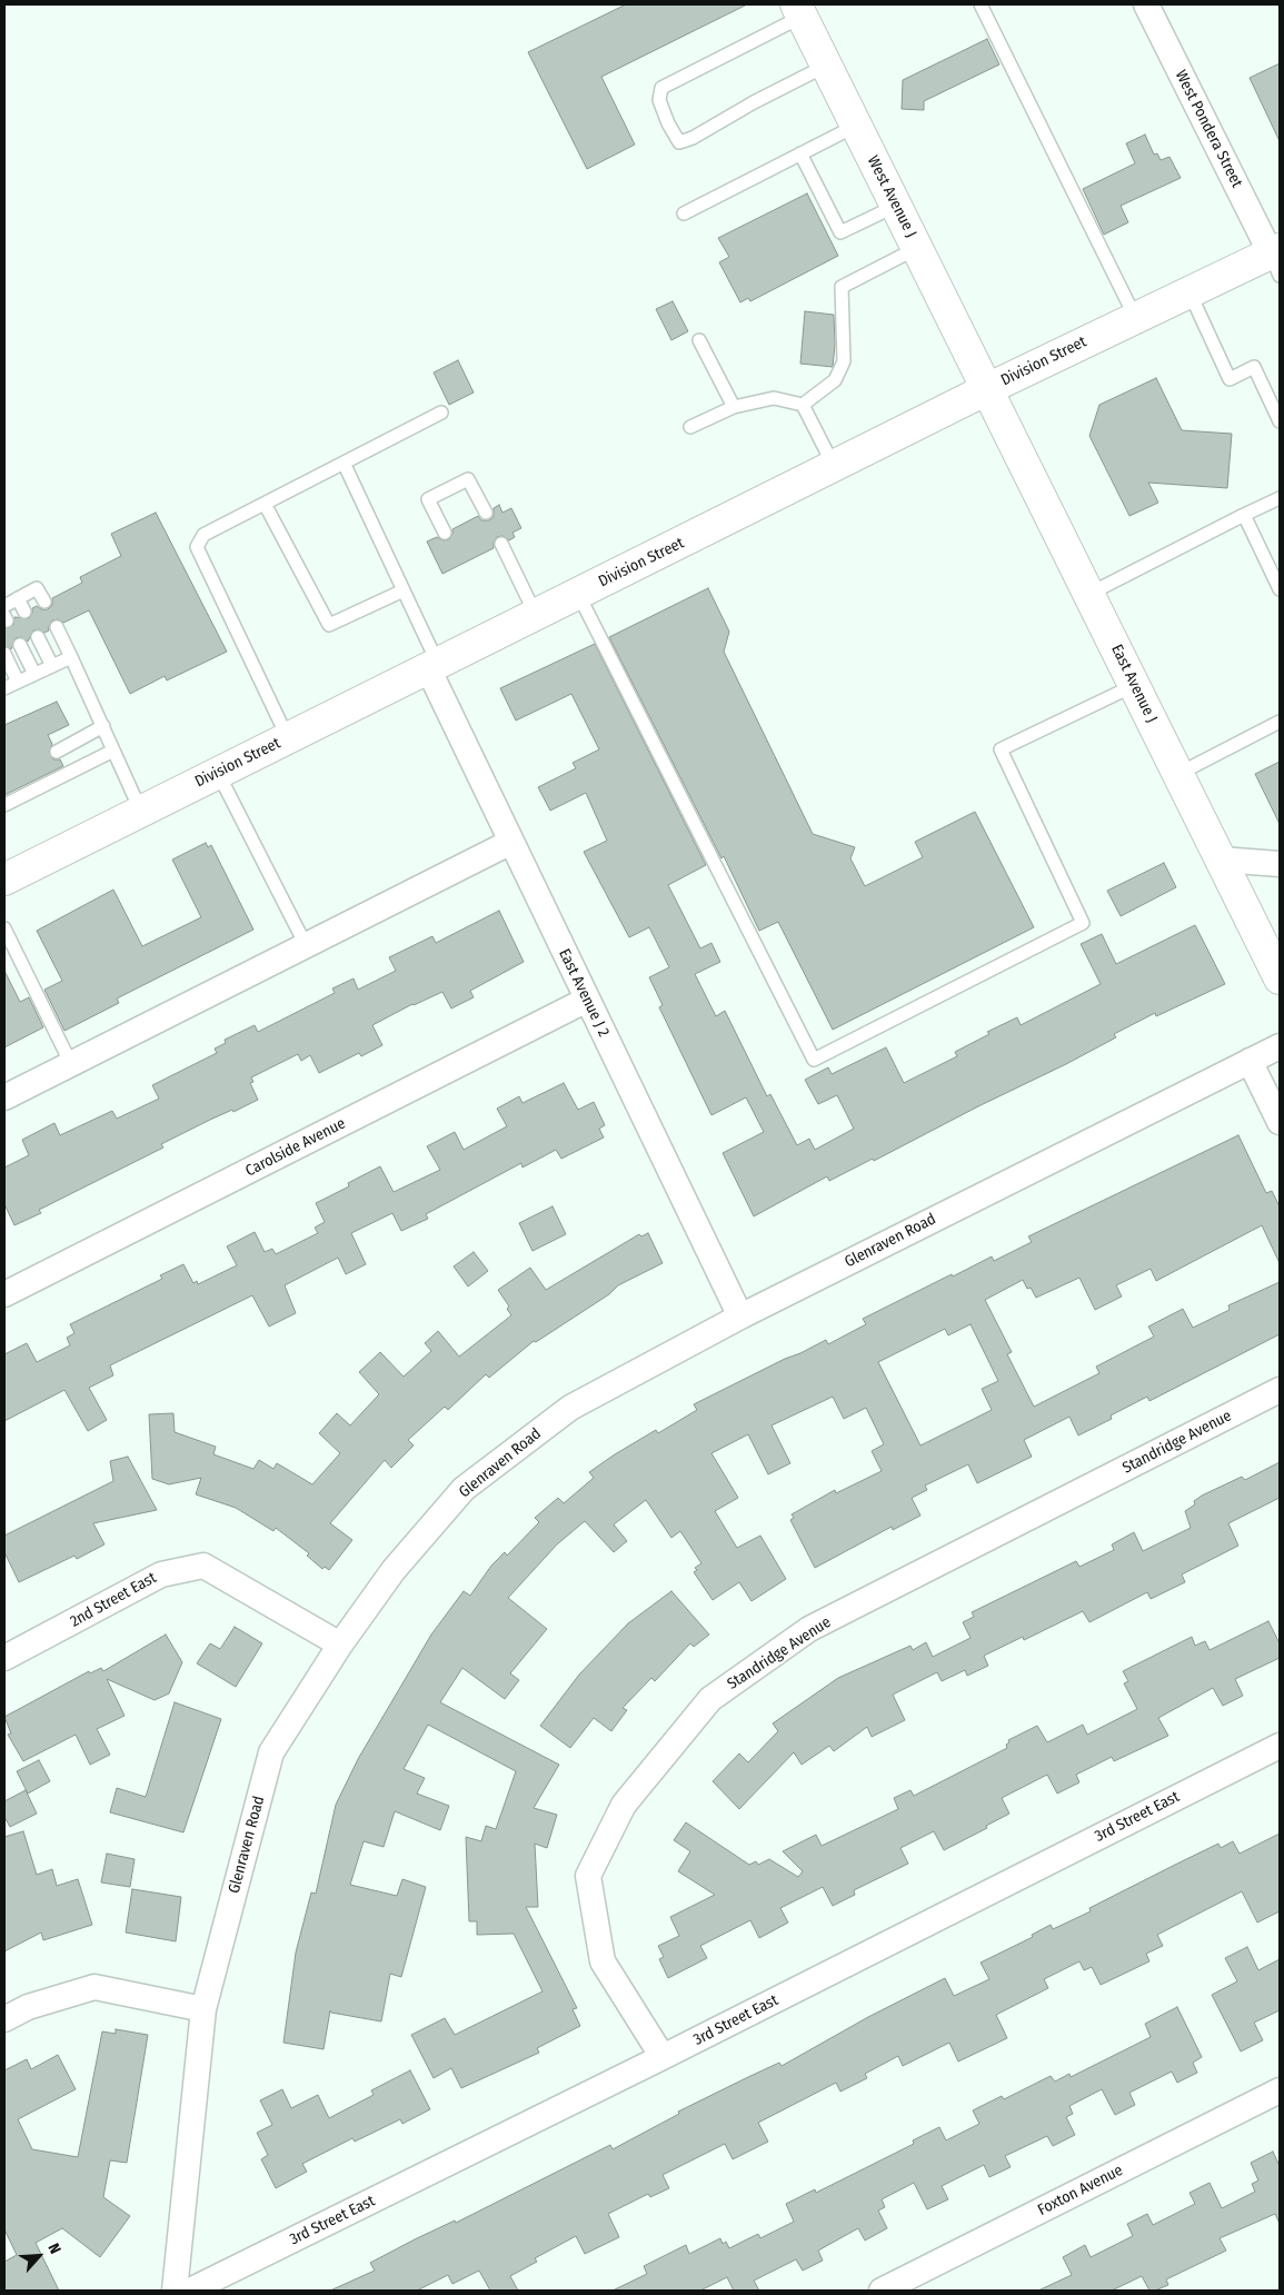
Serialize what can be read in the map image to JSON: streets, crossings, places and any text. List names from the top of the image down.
{
  "streets": {
    "main road": ["West Avenue J", "Division Street", "East Avenue J"],
    "street": [
      "West Pondera Street",
      "East Avenue J 2",
      "Carolside Avenue",
      "Glenraven Road",
      "Standridge Avenue",
      "2nd Street East",
      "3rd Street East",
      "Foxton Avenue"
    ]
  },
  "crossings": [
    ["West Pondera Street", "Division Street"],
    ["West Avenue J", "Division Street"],
    ["West Avenue J", "East Avenue J"],
    ["Division Street", "East Avenue J"],
    ["Division Street", "East Avenue J 2"],
    ["East Avenue J 2", "Carolside Avenue"],
    ["East Avenue J 2", "Glenraven Road"],
    ["Glenraven Road", "2nd Street East"],
    ["Standridge Avenue", "3rd Street East"]
  ],
  "north": "top right"
}
